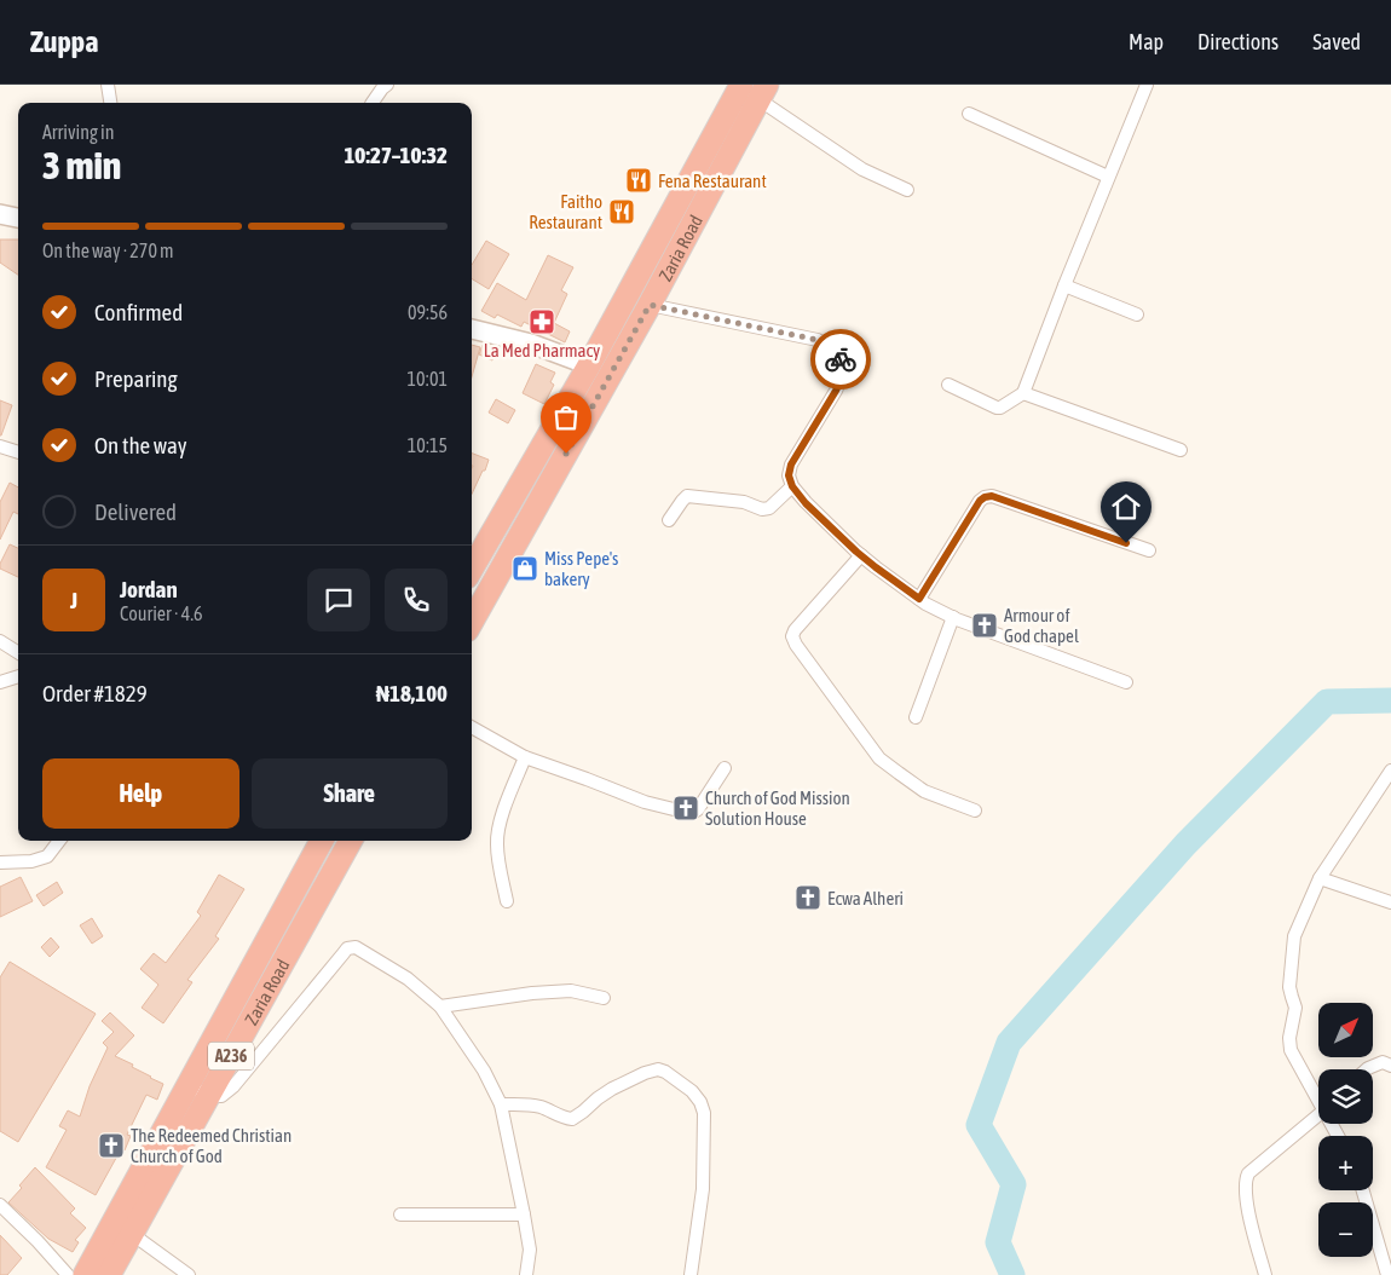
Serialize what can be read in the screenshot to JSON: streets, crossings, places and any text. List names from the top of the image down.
{
  "streets": {
    "highway": ["Zaria Road", "A236"]
  },
  "places": {
    "restaurant": ["Fena Restaurant", "Faitho Restaurant"],
    "pharmacy": ["La Med Pharmacy"],
    "shop": ["Miss Pepe's bakery"],
    "church": [
      "Armour of God chapel",
      "Church of God Mission Solution House",
      "Ecwa Alheri",
      "The Redeemed Christian Church of God"
    ]
  },
  "north": "top right",
  "page": {
    "header": "Zuppa",
    "nav": ["Map", "Directions", "Saved"],
    "heading": ["3 min", "Arriving in", "10:27–10:32"],
    "panel": [
      "Jordan",
      "Courier · 4.6",
      "Order #1829",
      "₦18,100"
    ],
    "bar": "On the way · 270 m",
    "list": [
      ["Confirmed", "09:56"],
      ["Preparing", "10:01"],
      ["On the way", "10:15"],
      "Delivered"
    ],
    "round": "J",
    "buttons": ["Help", "Share"],
    "map_buttons": ["+", "−"]
  }
}
